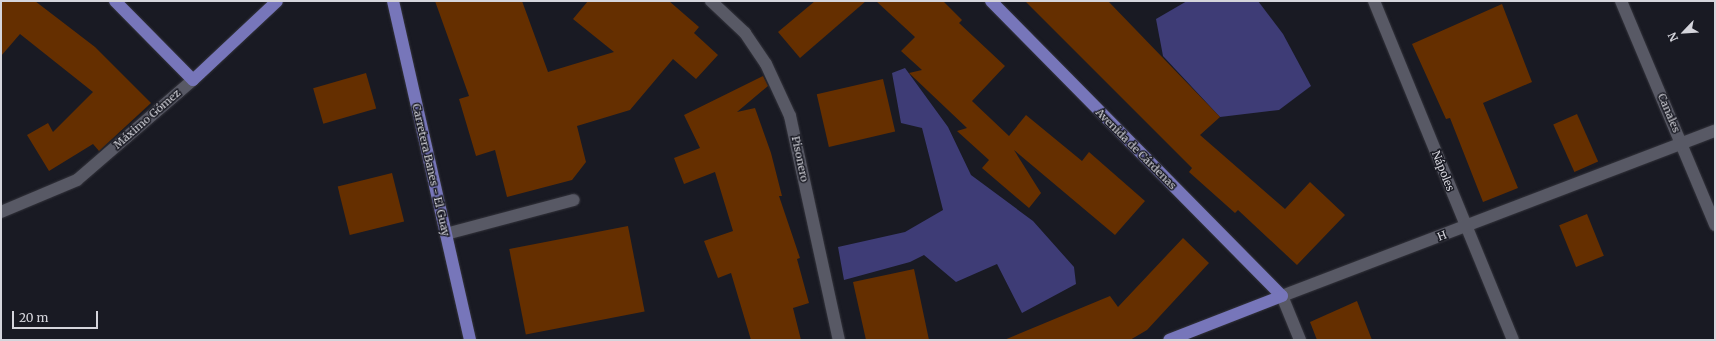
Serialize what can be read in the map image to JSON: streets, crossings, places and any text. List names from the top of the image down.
{
  "streets": {
    "main road": [
      "Máximo Gómez",
      "Avenida de Cárdenas",
      "Carretera Banes - El Guay",
      "H"
    ],
    "street": ["Canales", "Pisonero", "Nápoles"]
  },
  "crossings": [
    ["Canales", "H"],
    ["Avenida de Cárdenas", "H"],
    ["Nápoles", "H"]
  ],
  "scale_bar": "20 m",
  "north": "bottom left"
}
